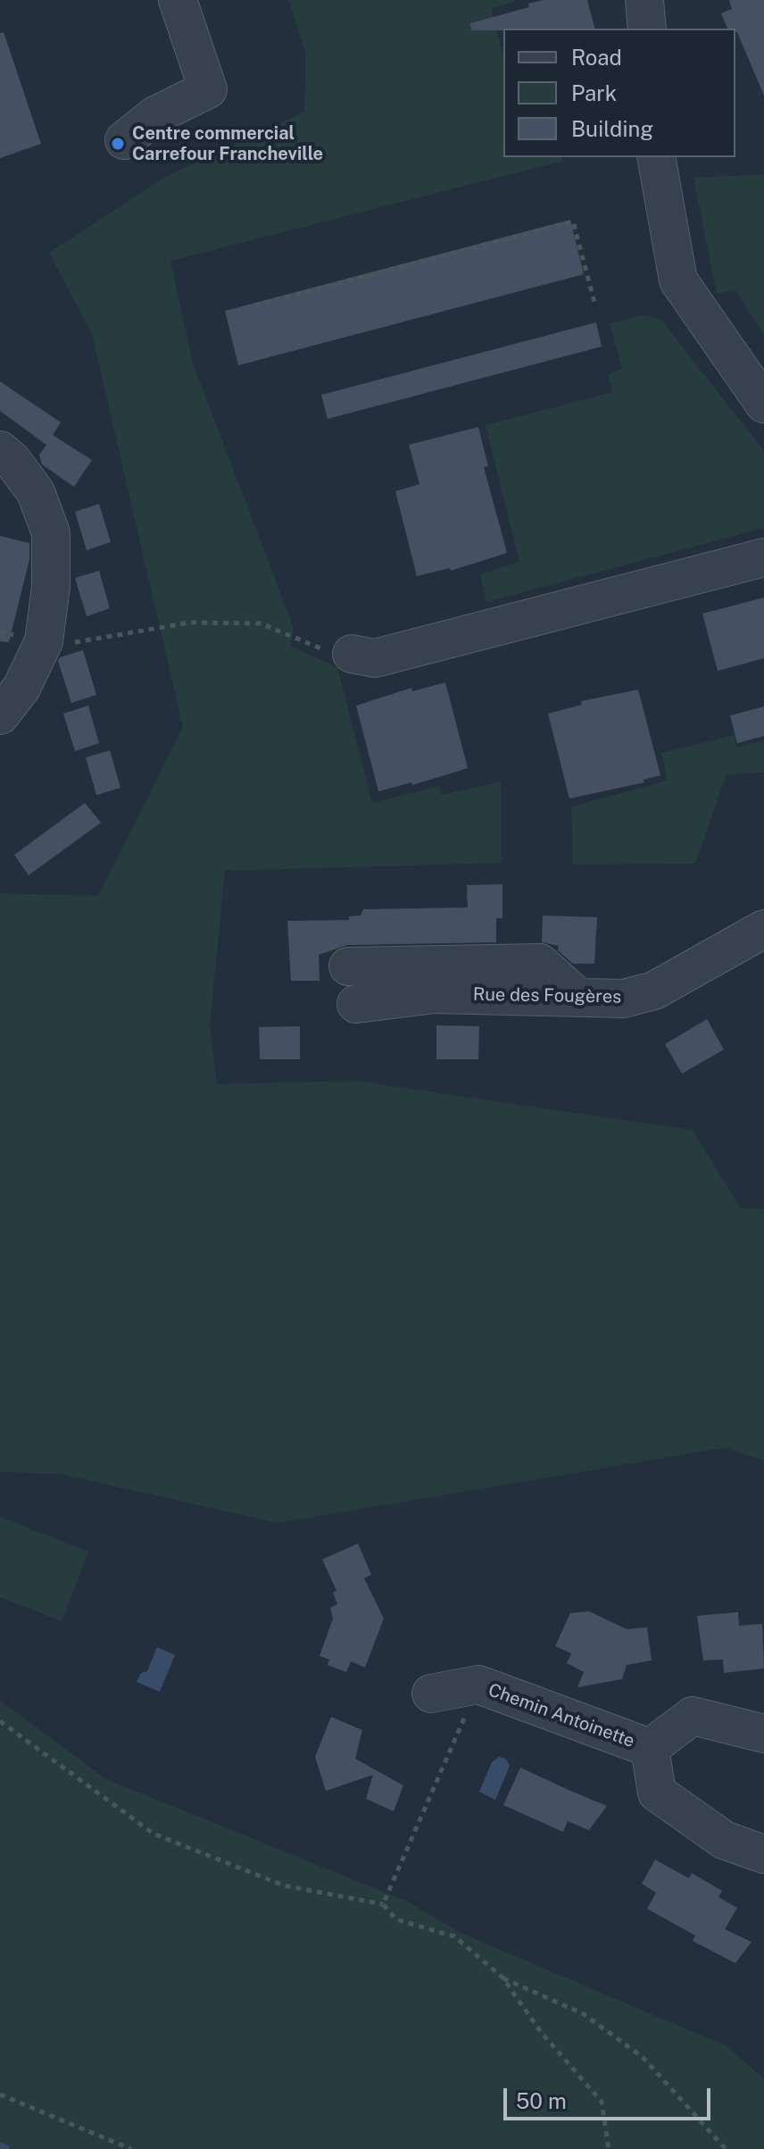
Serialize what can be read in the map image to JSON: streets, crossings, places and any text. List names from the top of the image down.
{
  "streets": {
    "street": ["Rue des Fougères", "Chemin Antoinette"]
  },
  "places": ["Centre commercial Carrefour Francheville"],
  "legend": ["Road", "Park", "Building"],
  "scale_bar": "50 m"
}
